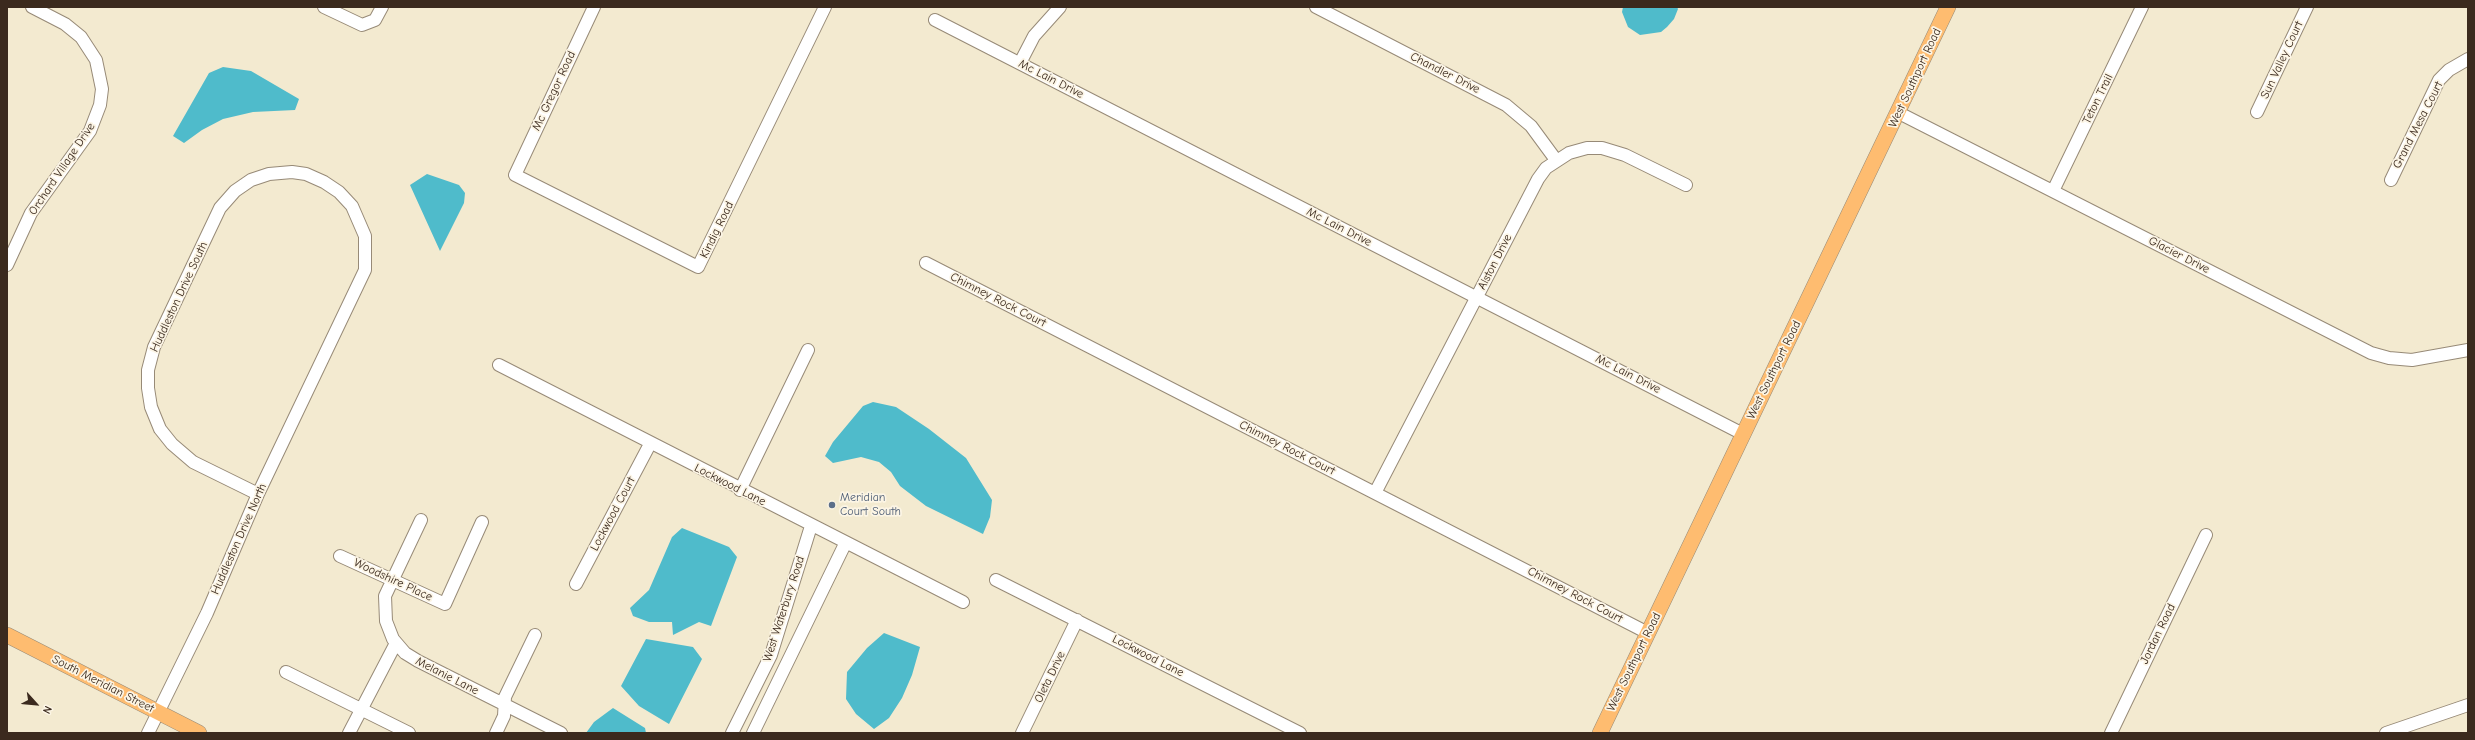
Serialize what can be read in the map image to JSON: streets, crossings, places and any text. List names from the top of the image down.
{
  "streets": {
    "main road": ["West Southport Road", "South Meridian Street"],
    "street": [
      "Sun Valley Court",
      "Chandler Drive",
      "Mc Lain Drive",
      "Mc Gregor Road",
      "Teton Trail",
      "Grand Mesa Court",
      "Orchard Village Drive",
      "Kindig Road",
      "Glacier Drive",
      "Alston Drive",
      "Huddleston Drive South",
      "Chimney Rock Court",
      "Lockwood Lane",
      "Lockwood Court",
      "Huddleston Drive North",
      "Woodshire Place",
      "West Waterbury Road",
      "Jordan Road",
      "Melanie Lane",
      "Oleta Drive"
    ]
  },
  "crossings": [
    ["Chandler Drive", "Alston Drive"],
    ["West Southport Road", "Mc Lain Drive"],
    ["West Southport Road", "Glacier Drive"],
    ["West Southport Road", "Chimney Rock Court"],
    ["Mc Lain Drive", "Alston Drive"],
    ["Mc Gregor Road", "Kindig Road"],
    ["Teton Trail", "Glacier Drive"],
    ["Alston Drive", "Chimney Rock Court"],
    ["Huddleston Drive South", "Huddleston Drive North"],
    ["Lockwood Lane", "Lockwood Court"],
    ["Lockwood Lane", "West Waterbury Road"],
    ["Lockwood Lane", "Oleta Drive"],
    ["Huddleston Drive North", "South Meridian Street"],
    ["Woodshire Place", "Melanie Lane"]
  ],
  "places": ["Meridian Court South"],
  "north": "bottom right"
}
